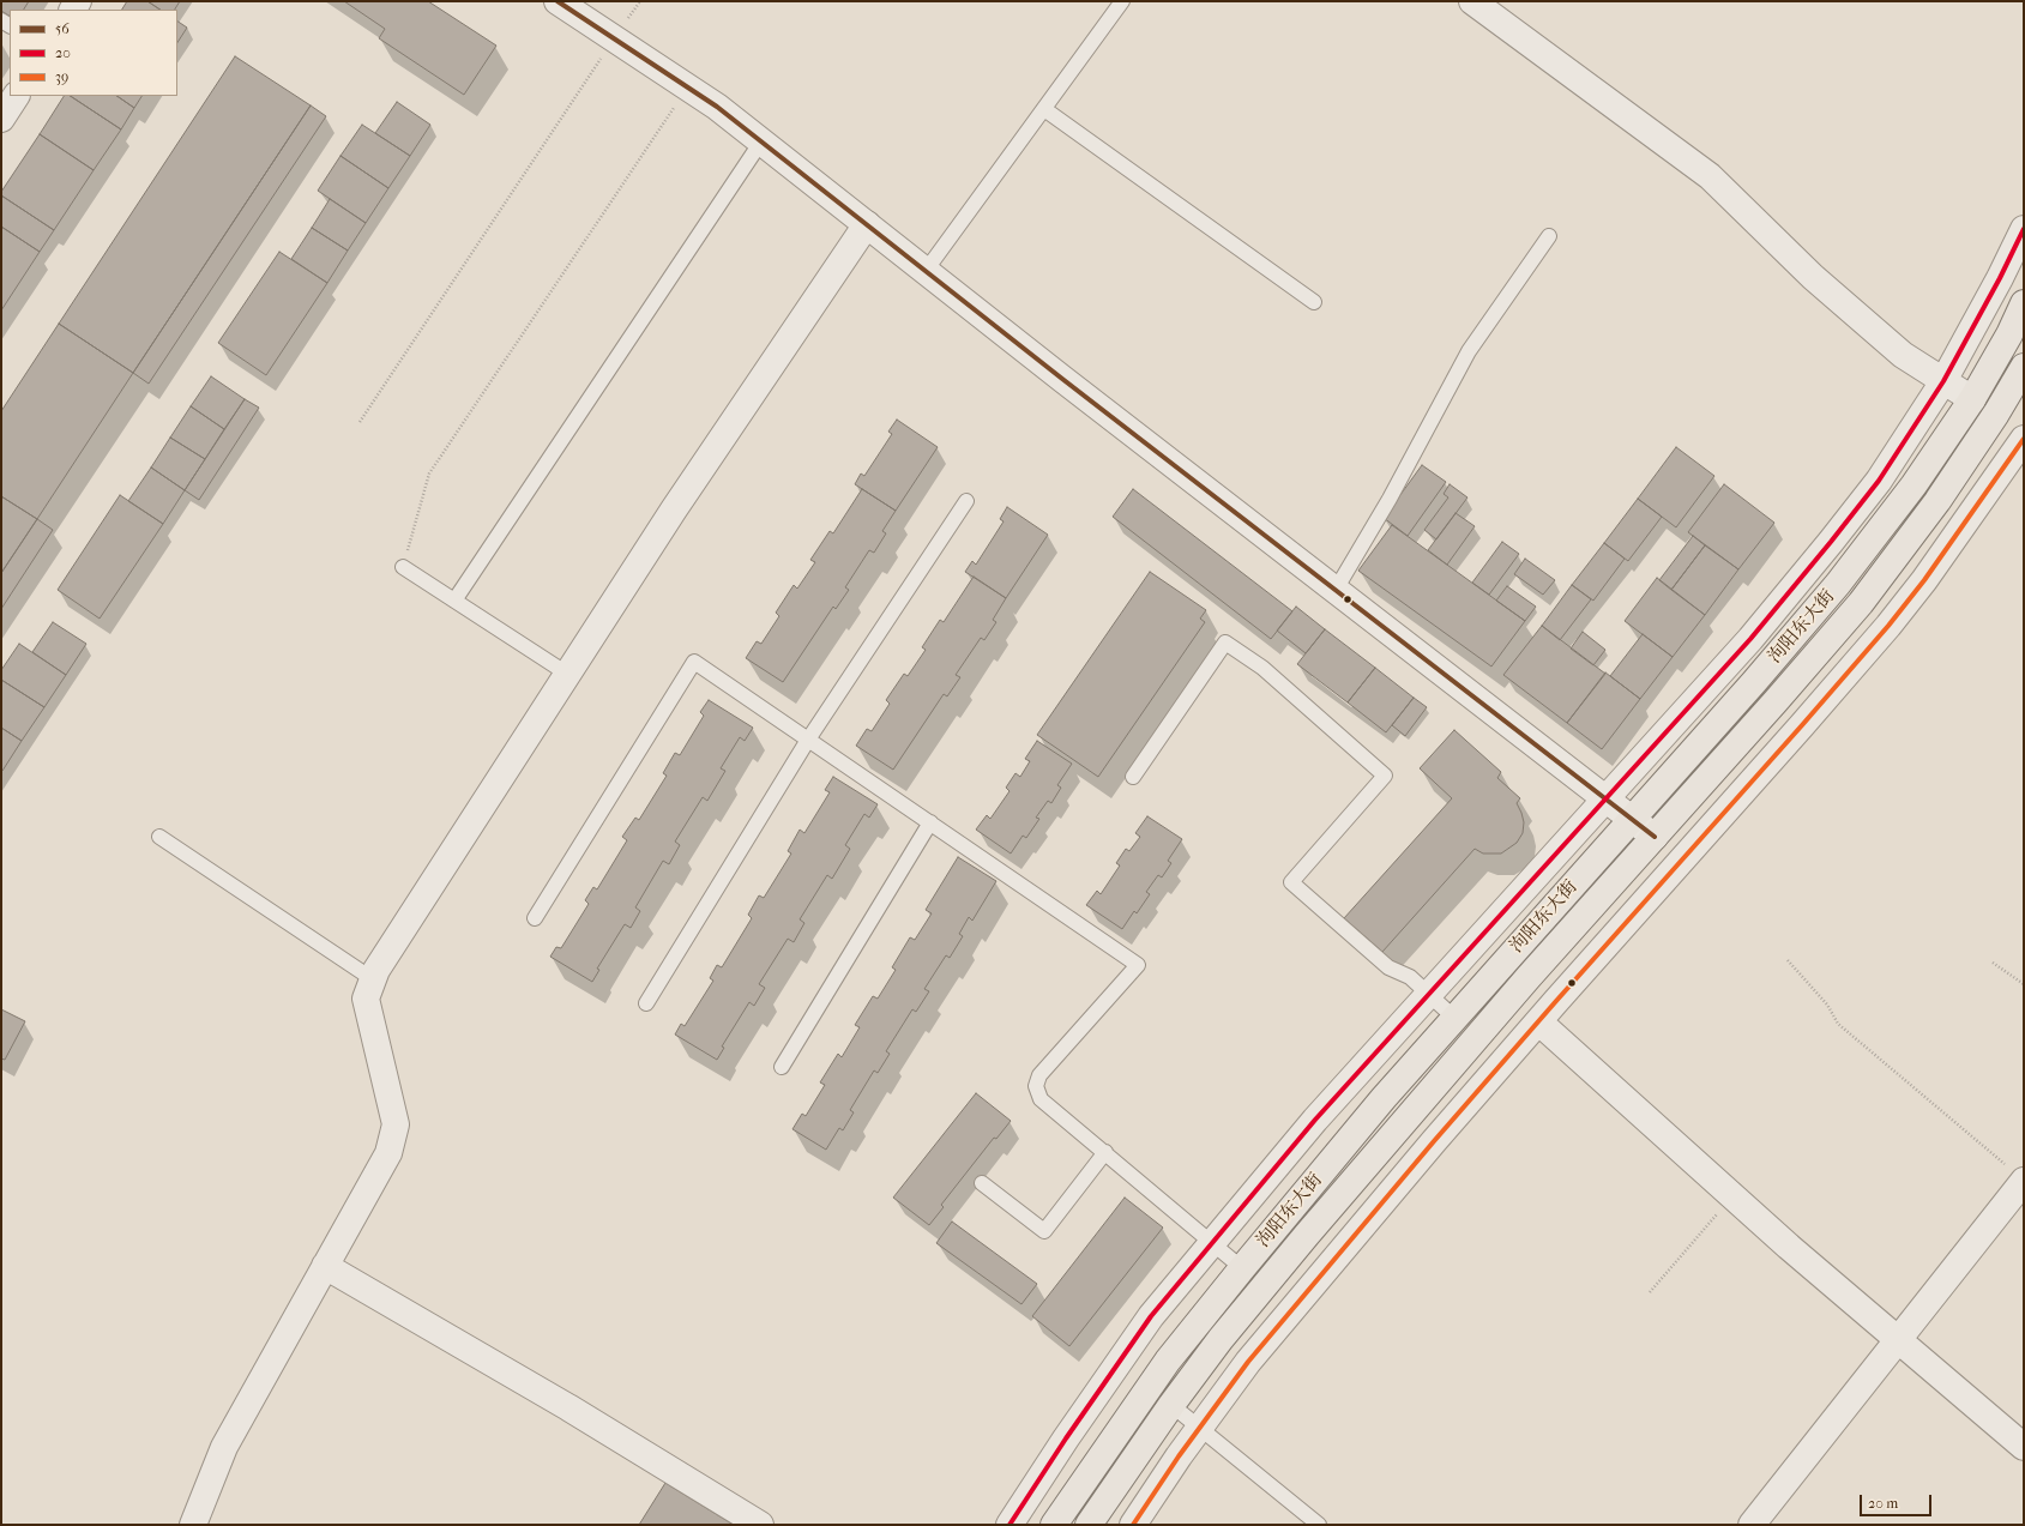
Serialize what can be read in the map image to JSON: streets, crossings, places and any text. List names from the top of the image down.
{
  "streets": {
    "highway": ["泃阳东大街"]
  },
  "lines": ["transit line 56", "transit line 20", "transit line 39"],
  "legend": ["56", "20", "39"],
  "scale_bar": "20 m"
}
